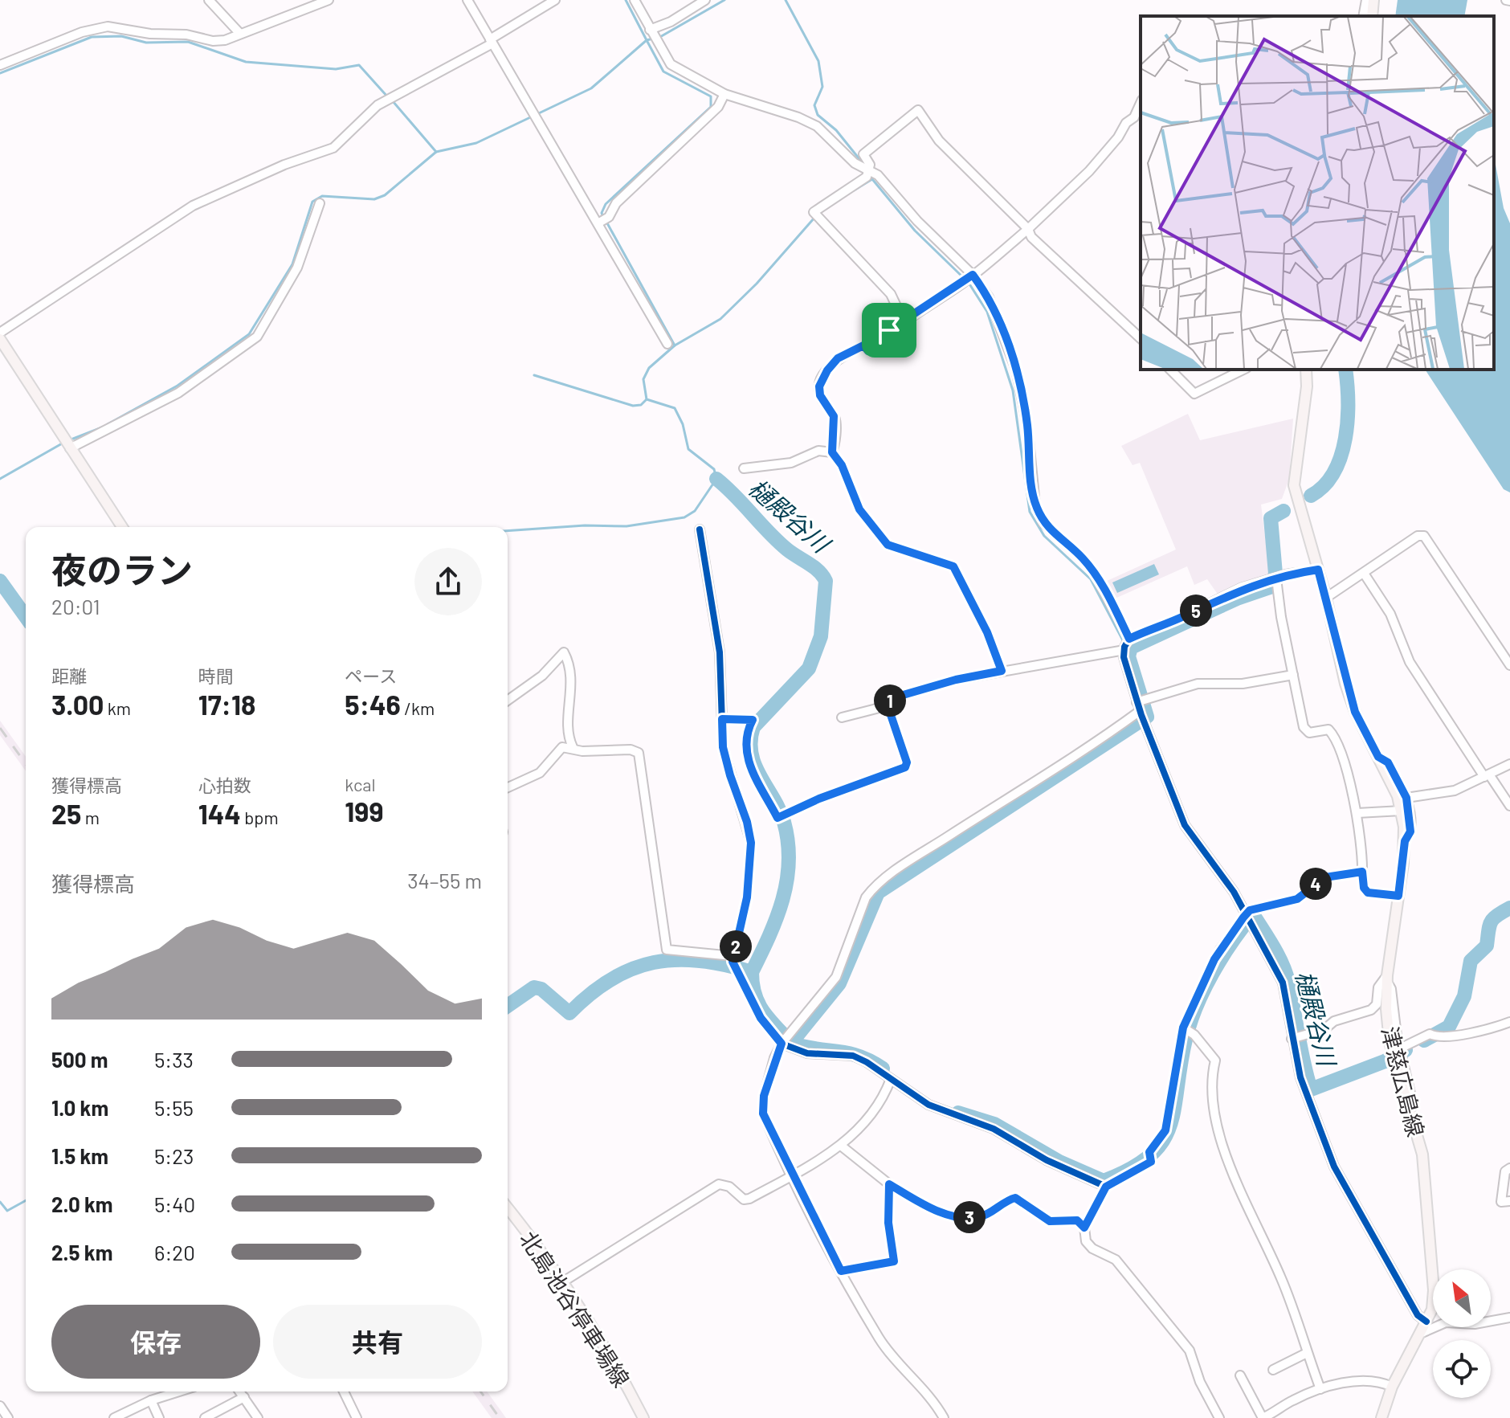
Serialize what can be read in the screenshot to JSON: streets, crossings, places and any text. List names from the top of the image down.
{
  "streets": {
    "main road": ["津慈広島線", "北島池谷停車場線"]
  },
  "water": ["樋殿谷川"],
  "north": "top left",
  "page": {
    "heading": ["夜のラン", "20:01"],
    "pins": [
      "5",
      "1",
      "4",
      "2",
      "3"
    ],
    "stats": [
      ["距離", "3.00 km"],
      ["時間", "17:18"],
      ["ペース", "5:46 /km"],
      ["獲得標高", "25 m"],
      ["心拍数", "144 bpm"],
      ["kcal", "199"]
    ],
    "chart": ["獲得標高", "34–55 m"],
    "list": [
      {
        "name": "500 m",
        "note": "5:33"
      },
      {
        "name": "1.0 km",
        "note": "5:55"
      },
      {
        "name": "1.5 km",
        "note": "5:23"
      },
      {
        "name": "2.0 km",
        "note": "5:40"
      },
      {
        "name": "2.5 km",
        "note": "6:20"
      }
    ],
    "buttons": ["保存", "共有"]
  }
}
